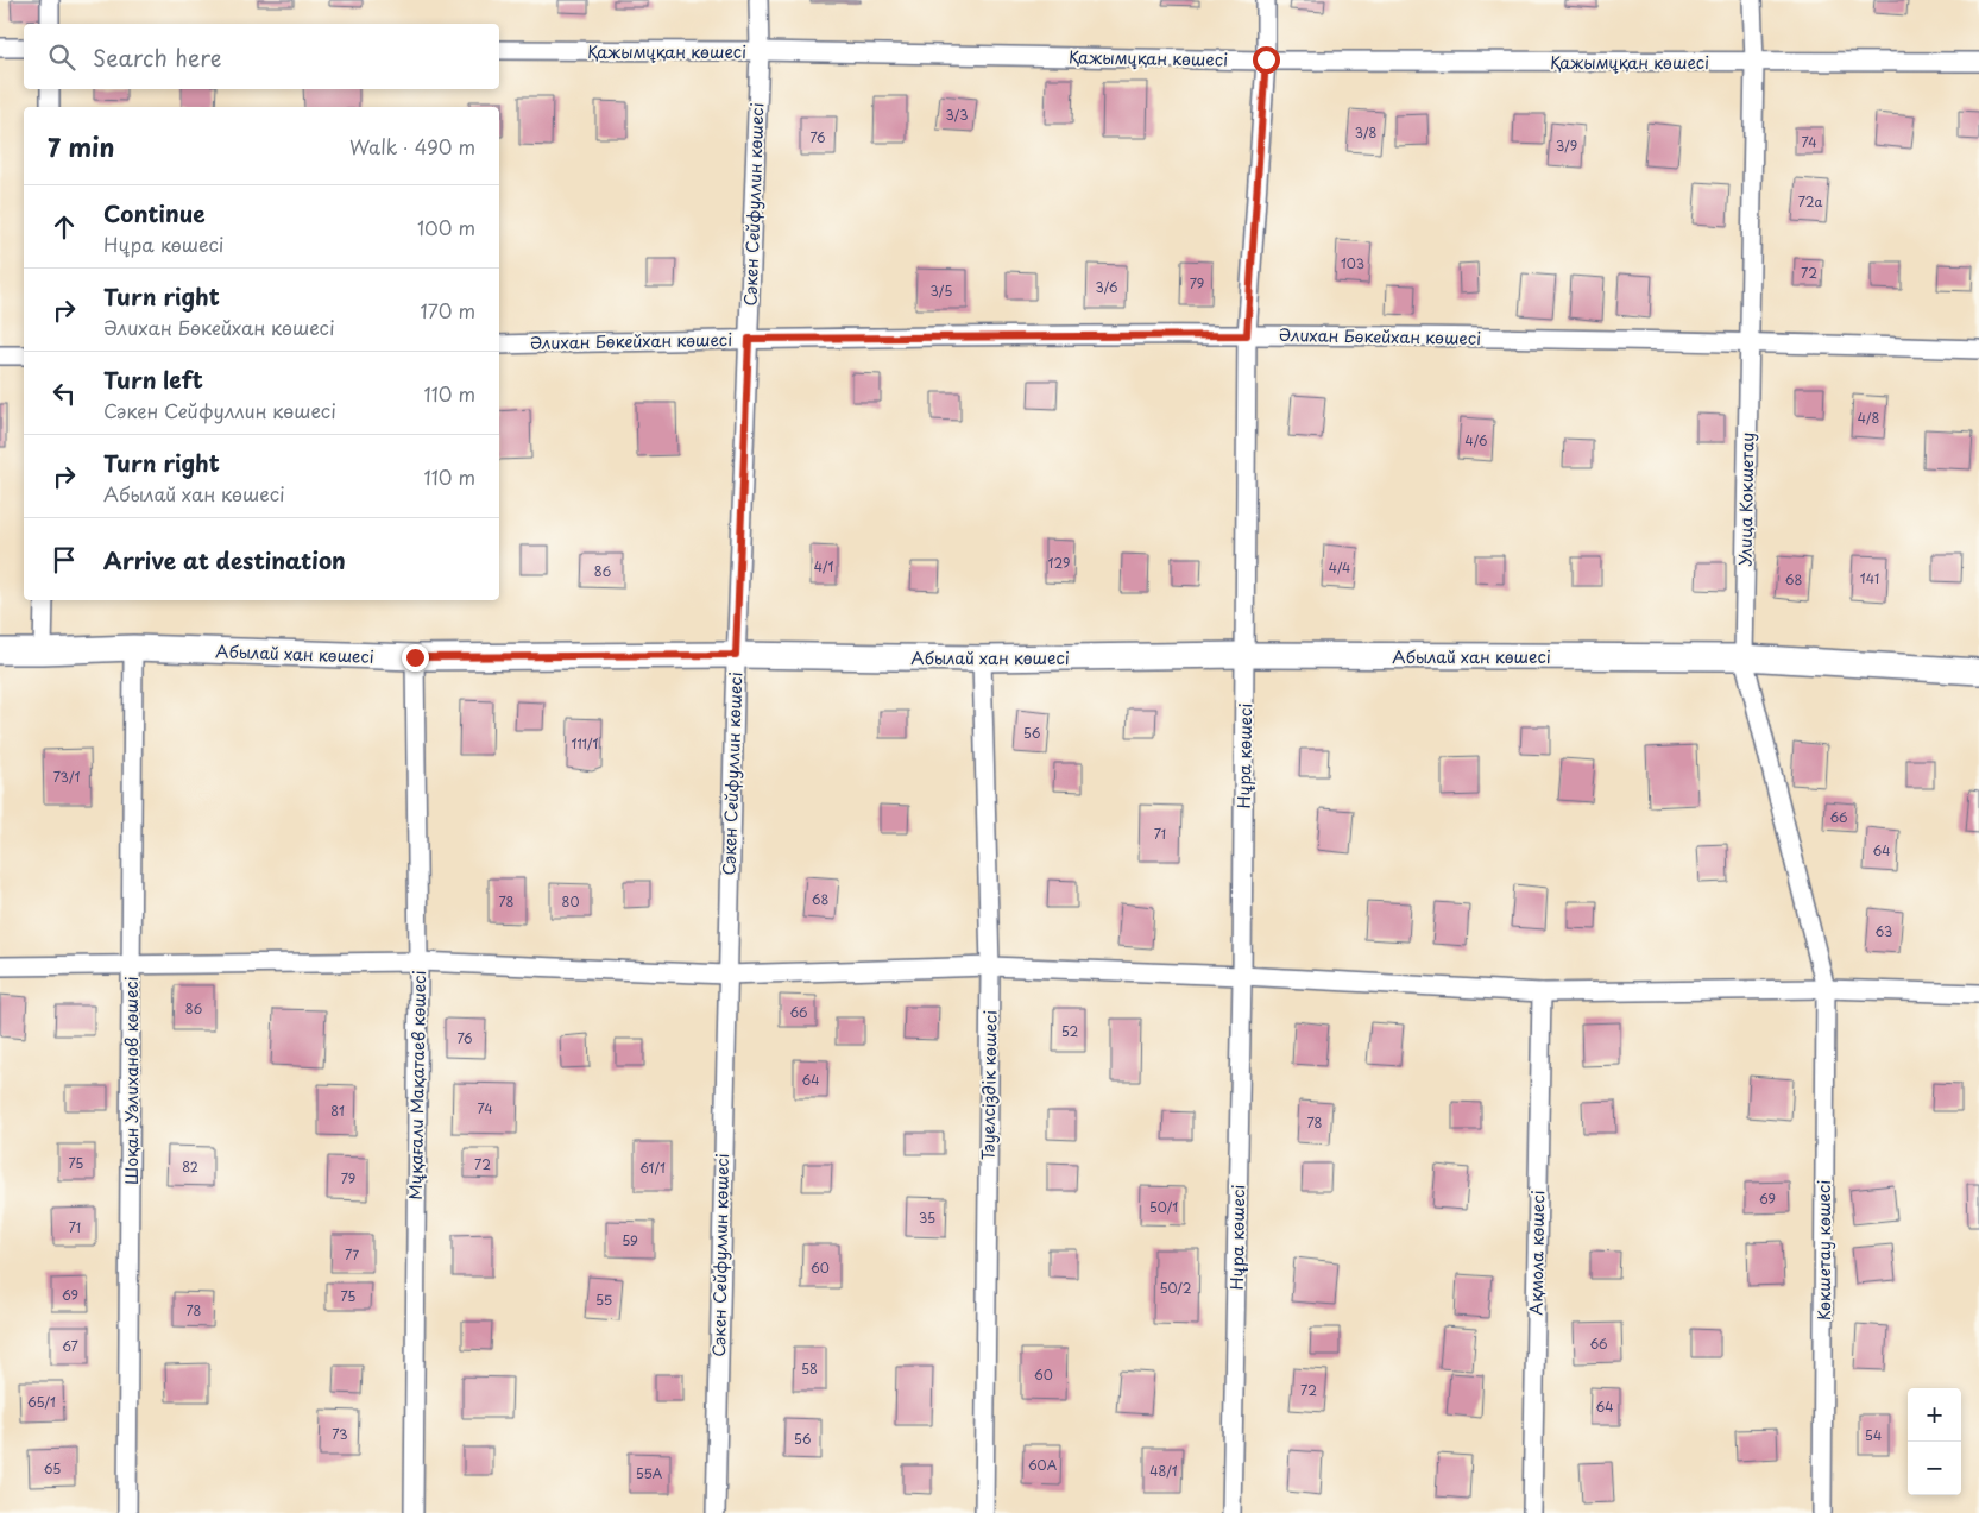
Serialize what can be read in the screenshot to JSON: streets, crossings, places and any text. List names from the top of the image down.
{
  "streets": {
    "street": [
      "Қажымұқан көшесі",
      "Сәкен Сейфуллин көшесі",
      "Әлихан Бөкейхан көшесі",
      "Улица Кокшетау",
      "Абылай хан көшесі",
      "Нұра көшесі",
      "Шоқан Уәлиханов көшесі",
      "Мұқағали Мақатаев көшесі",
      "Тәуелсіздік көшесі",
      "Көкшетау көшесі",
      "Ақмола көшесі"
    ]
  },
  "crossings": [
    ["Қажымұқан көшесі", "Сәкен Сейфуллин көшесі"],
    ["Қажымұқан көшесі", "Улица Кокшетау"],
    ["Қажымұқан көшесі", "Нұра көшесі"],
    ["Сәкен Сейфуллин көшесі", "Әлихан Бөкейхан көшесі"],
    ["Сәкен Сейфуллин көшесі", "Абылай хан көшесі"],
    ["Әлихан Бөкейхан көшесі", "Улица Кокшетау"],
    ["Әлихан Бөкейхан көшесі", "Нұра көшесі"],
    ["Улица Кокшетау", "Абылай хан көшесі"],
    ["Улица Кокшетау", "Көкшетау көшесі"],
    ["Абылай хан көшесі", "Нұра көшесі"],
    ["Абылай хан көшесі", "Шоқан Уәлиханов көшесі"],
    ["Абылай хан көшесі", "Мұқағали Мақатаев көшесі"],
    ["Абылай хан көшесі", "Тәуелсіздік көшесі"]
  ],
  "house_numbers": [
    "3/3",
    "3/8",
    "76",
    "74",
    "3/9",
    "72а",
    "103",
    "72",
    "79",
    "3/6",
    "3/5",
    "4/8",
    "4/6",
    "129",
    "4/1",
    "4/4",
    "86",
    "141",
    "68",
    "56",
    "111/1",
    "73/1",
    "66",
    "71",
    "64",
    "68",
    "78",
    "80",
    "63",
    "86",
    "66",
    "52",
    "76",
    "64",
    "74",
    "81",
    "78",
    "75",
    "72",
    "82",
    "61/1",
    "79",
    "69",
    "50/1",
    "35",
    "71",
    "59",
    "77",
    "60",
    "50/2",
    "69",
    "75",
    "55",
    "78",
    "66",
    "67",
    "58",
    "60",
    "72",
    "65/1",
    "64",
    "73",
    "54",
    "56",
    "60А",
    "65",
    "48/1",
    "55А"
  ],
  "page": {
    "search": "Search here",
    "heading": ["7 min", "Walk · 490 m"],
    "list": [
      ["Continue", "Нұра көшесі", "100 m"],
      ["Turn right", "Әлихан Бөкейхан көшесі", "170 m"],
      ["Turn left", "Сәкен Сейфуллин көшесі", "110 m"],
      ["Turn right", "Абылай хан көшесі", "110 m"],
      "Arrive at destination"
    ],
    "map_buttons": ["+", "−"]
  }
}
